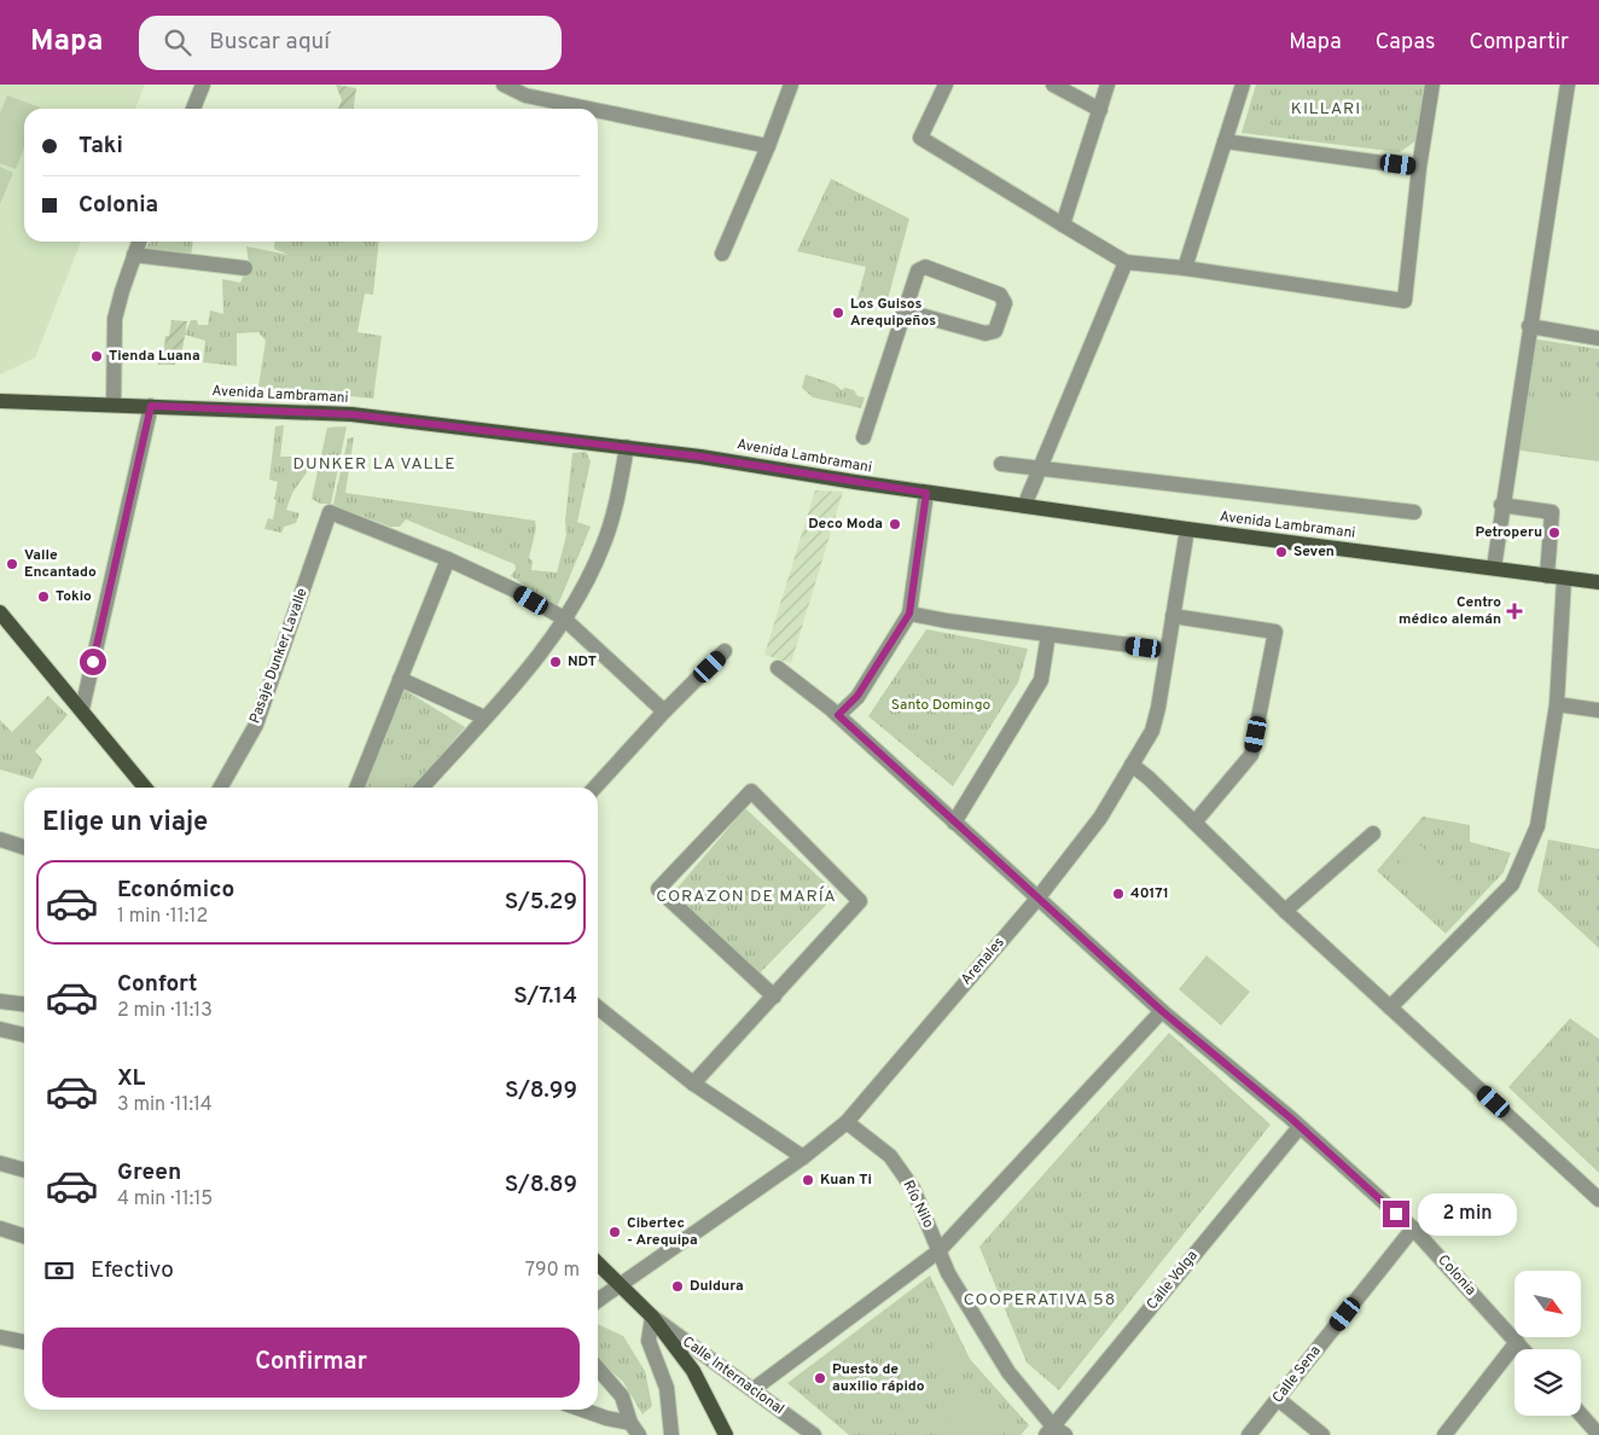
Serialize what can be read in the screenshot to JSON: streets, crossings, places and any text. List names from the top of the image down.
{
  "streets": {
    "main road": ["Avenida Lambramani"],
    "street": [
      "Pasaje Dunker Lavalle",
      "Arenales",
      "Río Nilo",
      "Colonia",
      "Calle Volga",
      "Calle Sena",
      "Calle Internacional"
    ]
  },
  "crossings": [
    ["Avenida Lambramani", "Arenales"],
    ["Arenales", "Río Nilo"],
    ["Arenales", "Colonia"],
    ["Río Nilo", "Calle Volga"],
    ["Colonia", "Calle Volga"],
    ["Colonia", "Calle Sena"]
  ],
  "districts": [
    "KILLARI",
    "DUNKER LA VALLE",
    "CORAZON DE MARÍA",
    "COOPERATIVA 58"
  ],
  "parks": ["Santo Domingo"],
  "places": {
    "other": [
      "Los Guisos Arequipeños",
      "Tienda Luana",
      "Deco Moda",
      "Petroperu",
      "Seven",
      "Valle Encantado",
      "Tokio",
      "NDT",
      "40171",
      "Kuan Ti",
      "Cibertec - Arequipa",
      "Duldura",
      "Puesto de auxilio rápido"
    ],
    "health": ["Centro médico alemán"]
  },
  "north": "bottom right",
  "page": {
    "header": "Mapa",
    "search": "Buscar aquí",
    "nav": ["Mapa", "Capas", "Compartir"],
    "banner": ["Taki", "Colonia"],
    "heading": "Elige un viaje",
    "list": [
      {
        "name": "Económico",
        "note": "1 min · 11:12",
        "value": "S/5.29"
      },
      {
        "name": "Confort",
        "note": "2 min · 11:13",
        "value": "S/7.14"
      },
      {
        "name": "XL",
        "note": "3 min · 11:14",
        "value": "S/8.99"
      },
      {
        "name": "Green",
        "note": "4 min · 11:15",
        "value": "S/8.89"
      }
    ],
    "bubble": "2 min",
    "pay": ["Efectivo", "790 m"],
    "buttons": "Confirmar"
  }
}
